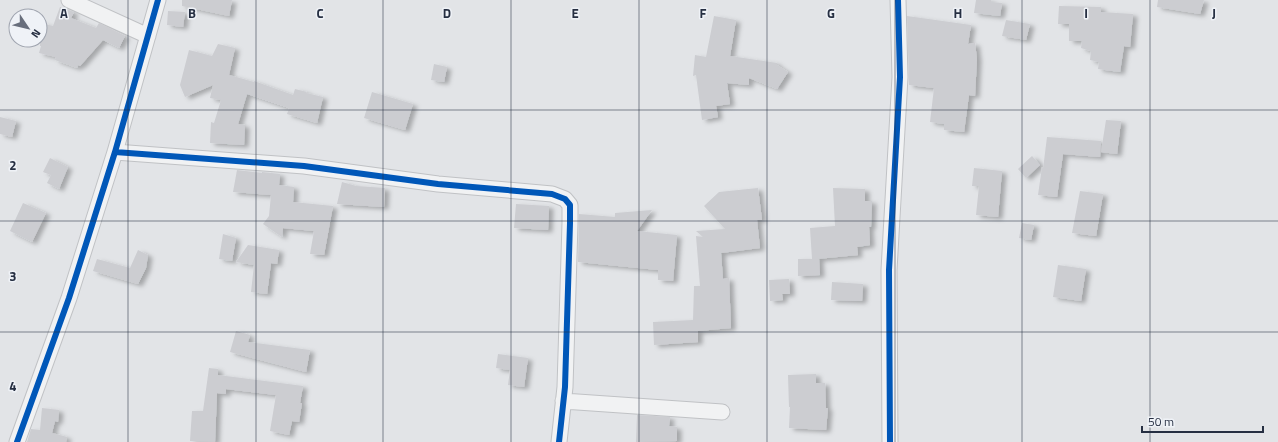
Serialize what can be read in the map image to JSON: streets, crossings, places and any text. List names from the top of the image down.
{
  "scale_bar": "50 m",
  "north": "bottom right",
  "grid": {
    "columns": [
      "A",
      "B",
      "C",
      "D",
      "E",
      "F",
      "G",
      "H",
      "I",
      "J"
    ],
    "rows": ["2", "3", "4"]
  }
}
